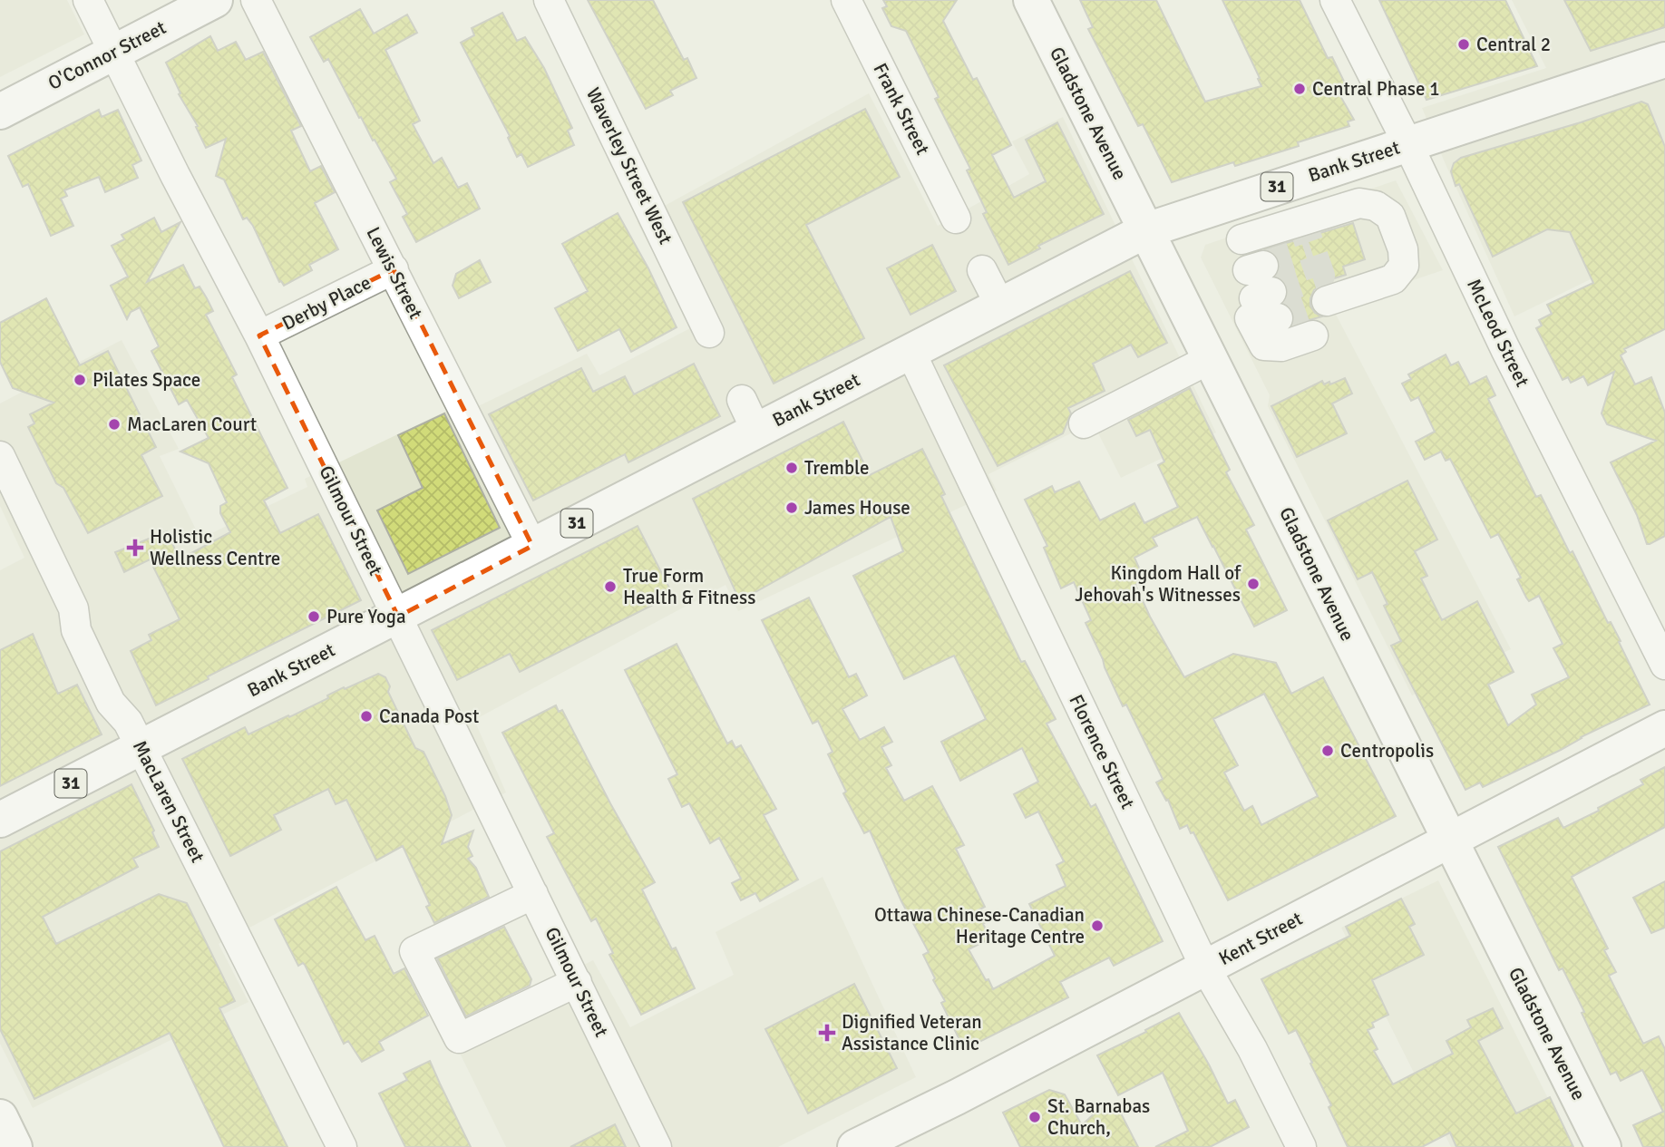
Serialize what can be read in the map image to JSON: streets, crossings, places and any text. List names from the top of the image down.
{
  "streets": {
    "main road": [
      "O'Connor Street",
      "Gladstone Avenue",
      "Bank Street",
      "31",
      "Kent Street"
    ],
    "street": [
      "Frank Street",
      "Waverley Street West",
      "Lewis Street",
      "Derby Place",
      "McLeod Street",
      "Gilmour Street",
      "Florence Street",
      "MacLaren Street"
    ]
  },
  "crossings": [
    ["O'Connor Street", "Gilmour Street"],
    ["Gladstone Avenue", "Bank Street"],
    ["Gladstone Avenue", "Kent Street"],
    ["Bank Street", "Lewis Street"],
    ["Bank Street", "McLeod Street"],
    ["Bank Street", "Gilmour Street"],
    ["Bank Street", "Florence Street"],
    ["Bank Street", "MacLaren Street"],
    ["Lewis Street", "Derby Place"],
    ["Derby Place", "Gilmour Street"],
    ["Florence Street", "Kent Street"]
  ],
  "places": {
    "other": [
      "Central 2",
      "Central Phase 1",
      "Pilates Space",
      "MacLaren Court",
      "Tremble",
      "James House",
      "Kingdom Hall of Jehovah's Witnesses",
      "True Form Health & Fitness",
      "Pure Yoga",
      "Canada Post",
      "Centropolis",
      "Ottawa Chinese-Canadian Heritage Centre",
      "St. Barnabas Church,"
    ],
    "health": ["Holistic Wellness Centre", "Dignified Veteran Assistance Clinic"]
  }
}
